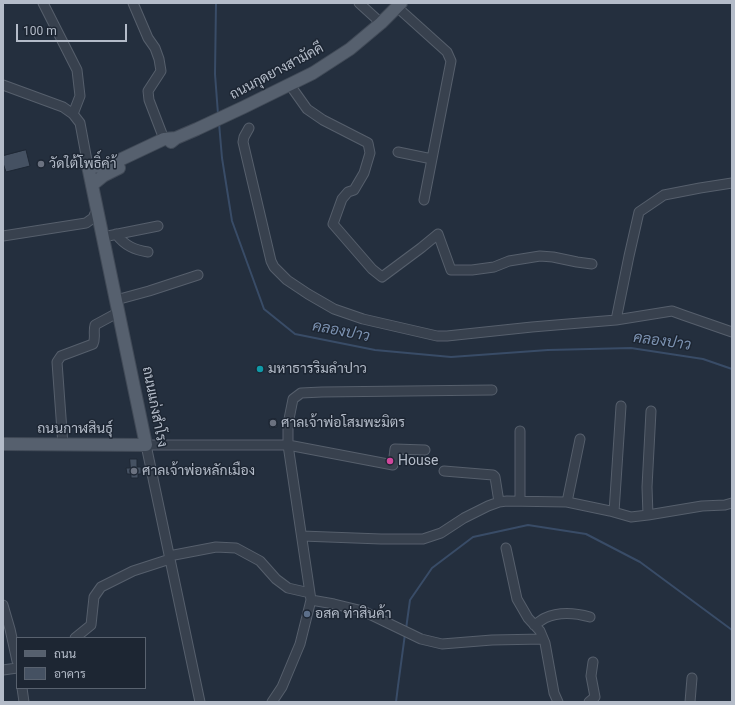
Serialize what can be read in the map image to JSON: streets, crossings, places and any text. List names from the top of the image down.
{
  "streets": {
    "main road": ["ถนนกุดยางสามัคคี", "ถนนแก่งสำโรง", "ถนนกาฬสินธุ์"]
  },
  "crossings": [
    ["ถนนกุดยางสามัคคี", "ถนนแก่งสำโรง"],
    ["ถนนแก่งสำโรง", "ถนนกาฬสินธุ์"]
  ],
  "water": ["คลองปาว"],
  "places": [
    "วัดใต้โพธิ์คำ้",
    "มหาธารริมลำปาว",
    "ศาลเจ้าพ่อโสมพะมิตร",
    "House",
    "ศาลเจ้าพ่อหลักเมือง",
    "อสค ท่าสินค้า"
  ],
  "legend": ["ถนน", "อาคาร"],
  "scale_bar": "100 m"
}
